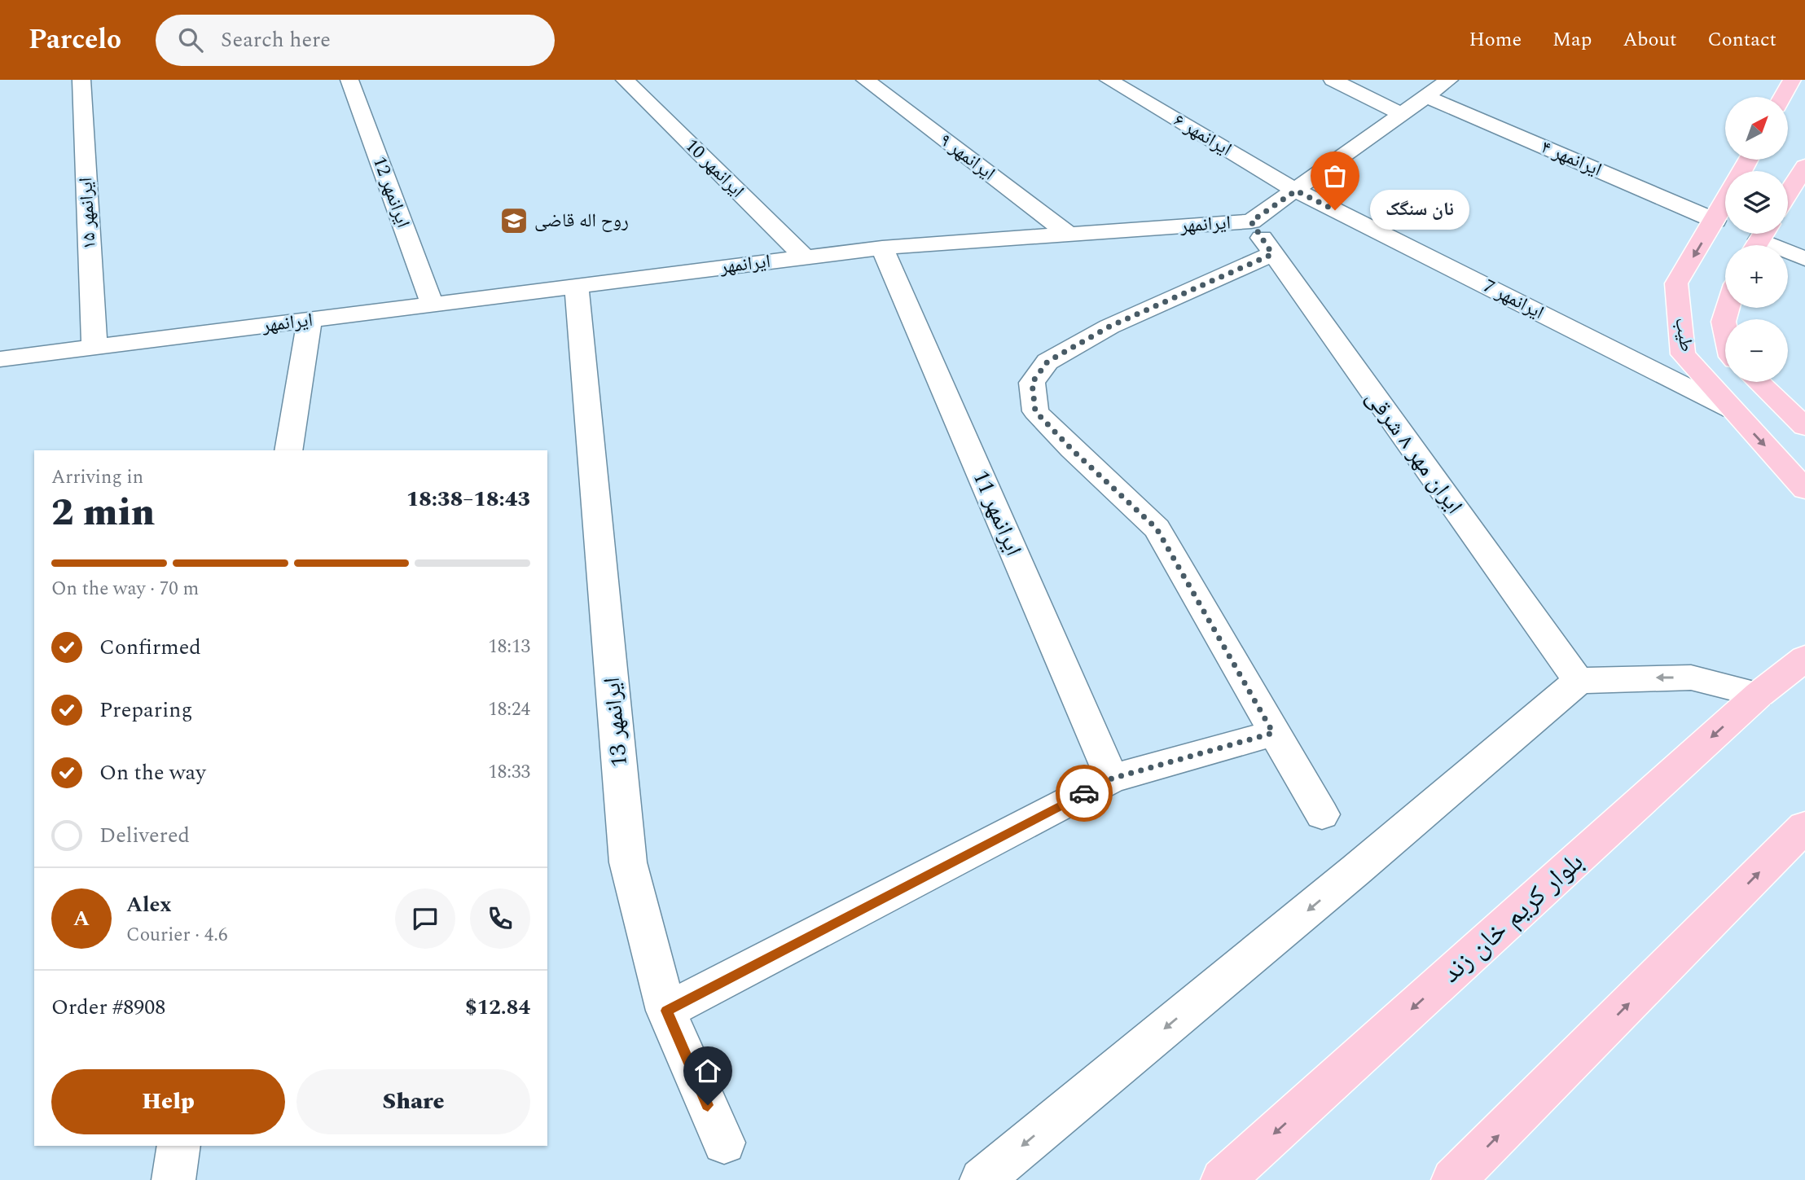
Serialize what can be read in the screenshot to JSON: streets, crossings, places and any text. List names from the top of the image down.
{
  "streets": {
    "main road": ["طیب", "بلوار کریم خان زند"],
    "street": [
      "ایرانمهر ۶",
      "ایرانمهر ۹",
      "ایرانمهر ۴",
      "ایرانمهر 10",
      "ایرانمهر 12",
      "ایرانمهر ۱۵",
      "ایرانمهر",
      "ایرانمهر 7",
      "ایران مهر ٨ شرقی",
      "ایرانمهر 11",
      "ایرانمهر 13"
    ]
  },
  "crossings": [
    ["ایرانمهر ۶", "ایرانمهر"],
    ["ایرانمهر ۶", "ایرانمهر 7"],
    ["ایرانمهر ۹", "ایرانمهر"],
    ["ایرانمهر ۴", "ایرانمهر"],
    ["ایرانمهر ۴", "طیب"],
    ["ایرانمهر 10", "ایرانمهر"],
    ["ایرانمهر 12", "ایرانمهر"],
    ["ایرانمهر ۱۵", "ایرانمهر"],
    ["ایرانمهر", "ایرانمهر 7"],
    ["ایرانمهر", "ایران مهر ٨ شرقی"],
    ["ایرانمهر", "ایرانمهر 11"],
    ["ایرانمهر", "ایرانمهر 13"],
    ["ایرانمهر 7", "طیب"]
  ],
  "one_way": ["طیب"],
  "places": {
    "other": ["نان سنگک"],
    "school or university": ["روح اله قاضی"]
  },
  "north": "top right",
  "page": {
    "header": "Parcelo",
    "search": "Search here",
    "nav": [
      "Home",
      "Map",
      "About",
      "Contact"
    ],
    "map_buttons": ["+", "−"],
    "bubble": "نان سنگک",
    "heading": ["2 min", "Arriving in", "18:38–18:43"],
    "panel": [
      "Alex",
      "Courier · 4.6",
      "Order #8908",
      "$12.84"
    ],
    "bar": "On the way · 70 m",
    "list": [
      ["Confirmed", "18:13"],
      ["Preparing", "18:24"],
      ["On the way", "18:33"],
      "Delivered"
    ],
    "round": "A",
    "buttons": ["Help", "Share"]
  }
}
